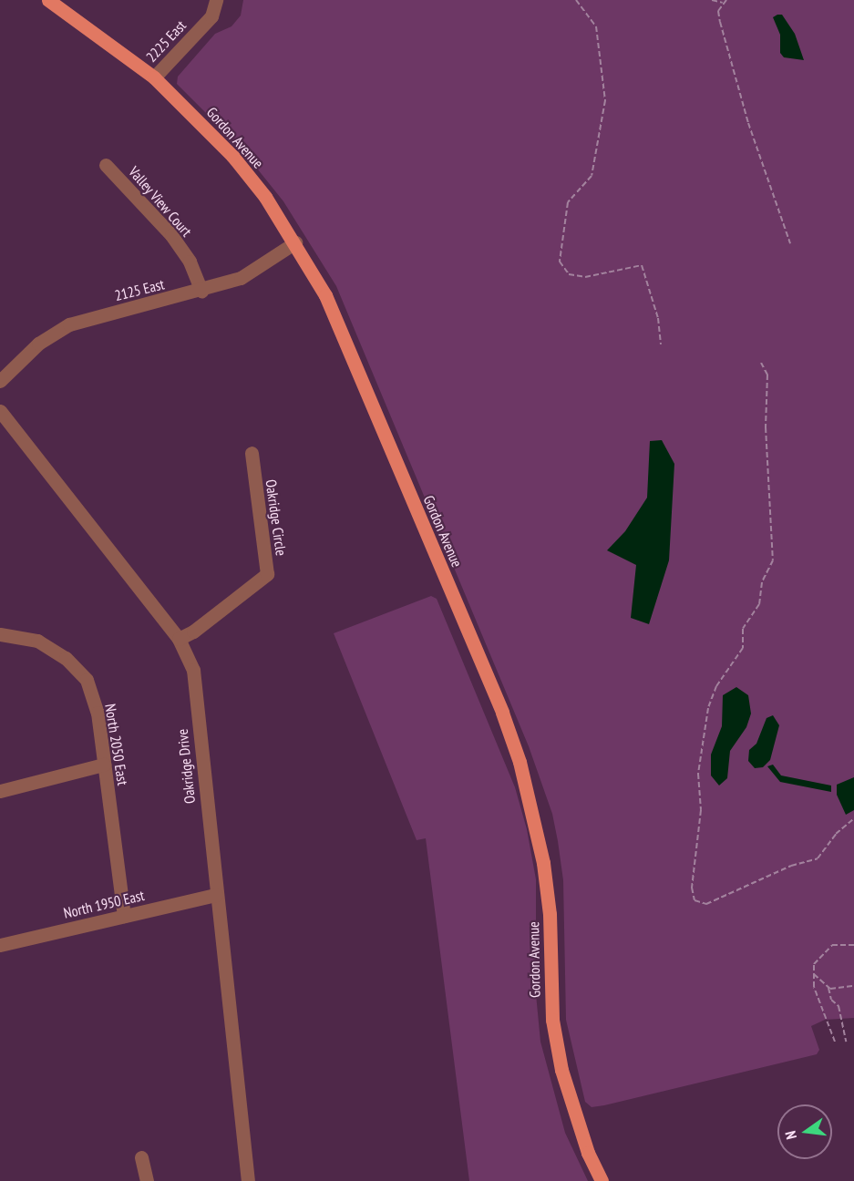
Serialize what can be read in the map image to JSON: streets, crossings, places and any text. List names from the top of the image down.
{
  "streets": {
    "main road": ["Gordon Avenue"],
    "street": [
      "2225 East",
      "Valley View Court",
      "2125 East",
      "Oakridge Circle",
      "North 2050 East",
      "Oakridge Drive",
      "North 1950 East"
    ]
  },
  "crossings": [
    ["2225 East", "Gordon Avenue"],
    ["Gordon Avenue", "2125 East"],
    ["Valley View Court", "2125 East"],
    ["Oakridge Circle", "Oakridge Drive"],
    ["North 2050 East", "North 1950 East"],
    ["Oakridge Drive", "North 1950 East"]
  ],
  "north": "left"
}
